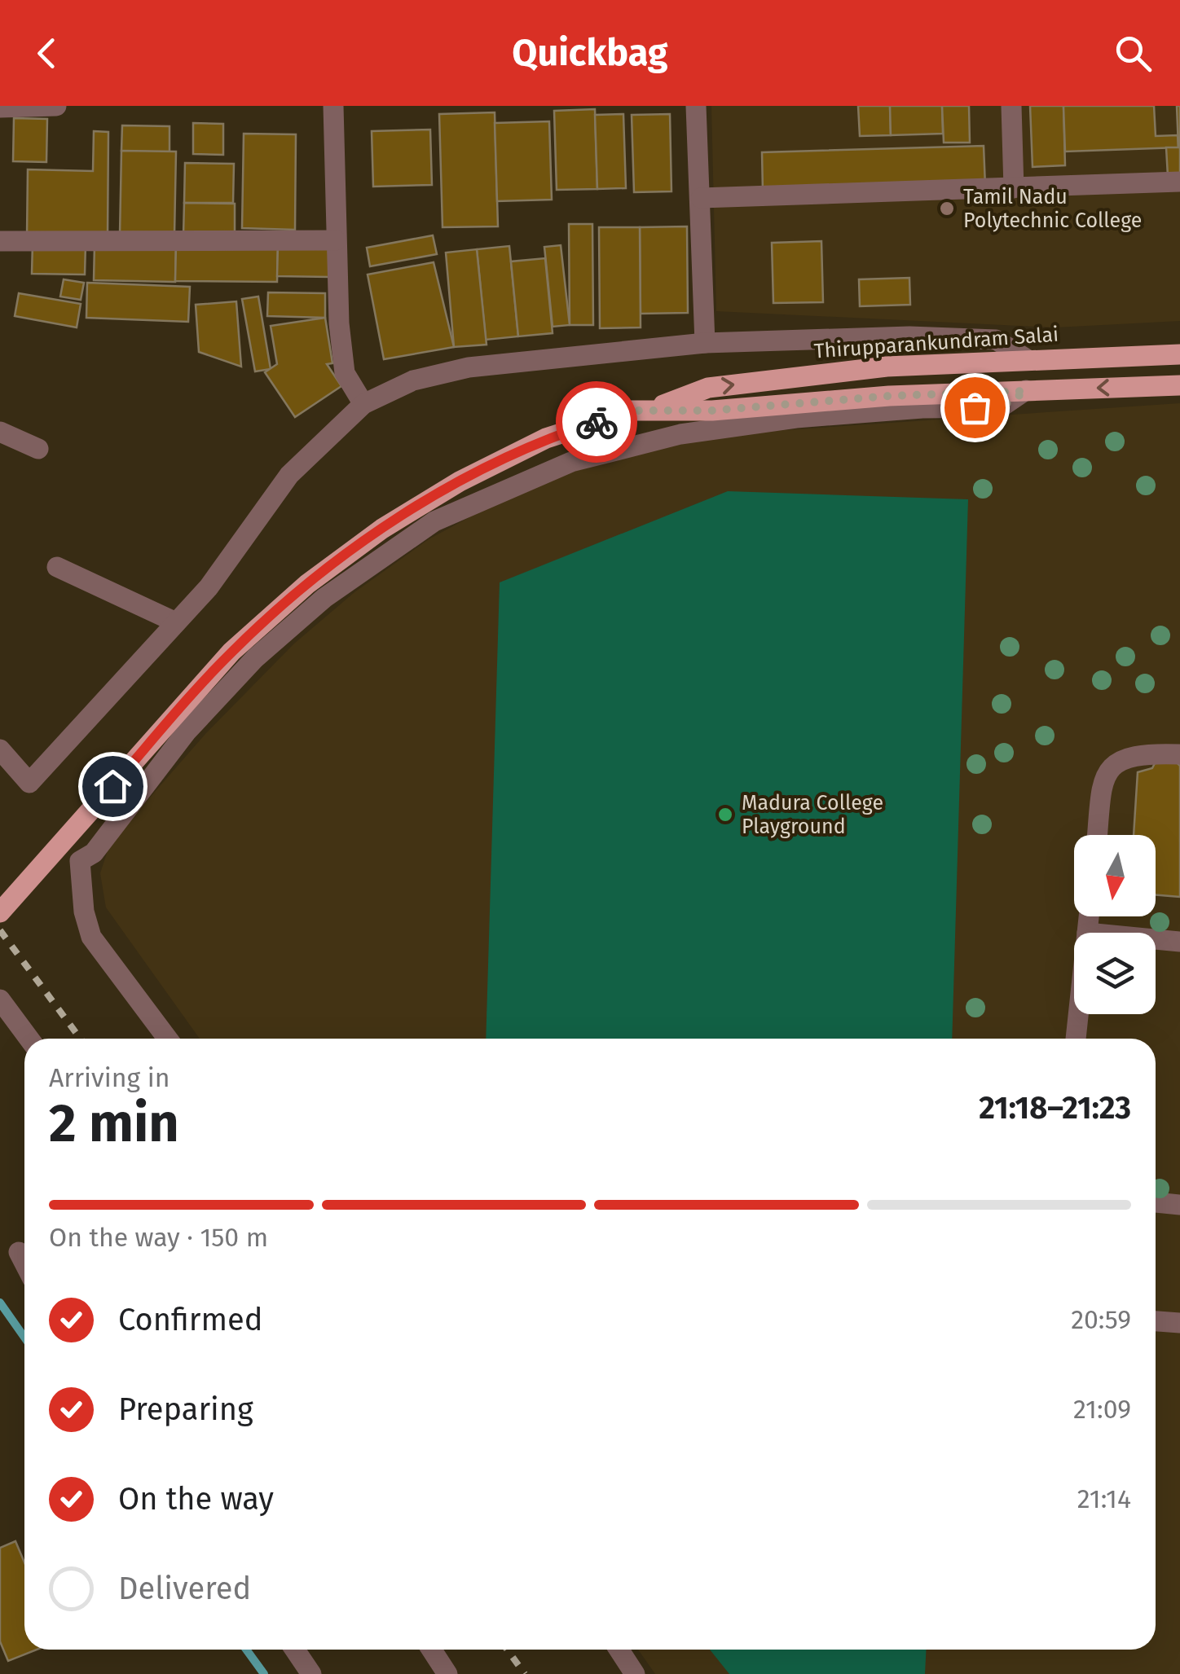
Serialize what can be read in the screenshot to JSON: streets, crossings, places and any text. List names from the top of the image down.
{
  "streets": {
    "main road": ["Thirupparankundram Salai"]
  },
  "places": ["Tamil Nadu Polytechnic College", "Madura College Playground"],
  "north": "bottom",
  "page": {
    "header": "Quickbag",
    "heading": ["2 min", "Arriving in", "21:18–21:23"],
    "bar": "On the way · 150 m",
    "list": [
      ["Confirmed", "20:59"],
      ["Preparing", "21:09"],
      ["On the way", "21:14"],
      "Delivered"
    ]
  }
}
